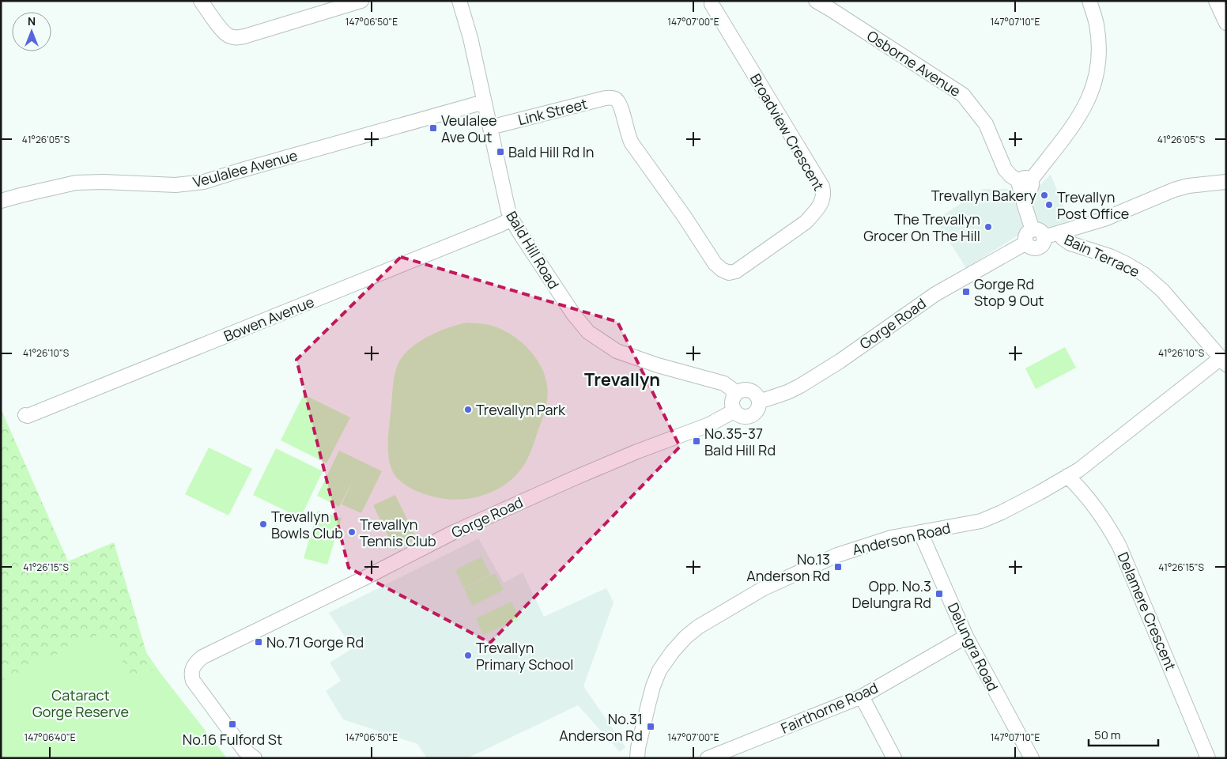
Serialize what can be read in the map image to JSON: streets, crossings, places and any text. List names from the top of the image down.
{
  "streets": {
    "street": [
      "Osborne Avenue",
      "Link Street",
      "Broadview Crescent",
      "Veulalee Avenue",
      "Bald Hill Road",
      "Bain Terrace",
      "Bowen Avenue",
      "Gorge Road",
      "Anderson Road",
      "Delamere Crescent",
      "Delungra Road",
      "Fairthorne Road"
    ]
  },
  "crossings": [
    ["Link Street", "Broadview Crescent"],
    ["Link Street", "Bald Hill Road"],
    ["Veulalee Avenue", "Bald Hill Road"],
    ["Bald Hill Road", "Bowen Avenue"],
    ["Bald Hill Road", "Gorge Road"],
    ["Bain Terrace", "Gorge Road"],
    ["Bain Terrace", "Anderson Road"],
    ["Anderson Road", "Delamere Crescent"],
    ["Anderson Road", "Delungra Road"],
    ["Delungra Road", "Fairthorne Road"]
  ],
  "districts": ["Trevallyn"],
  "parks": ["Cataract Gorge Reserve"],
  "places": {
    "transit": [
      "Veulalee Ave Out",
      "Bald Hill Rd In",
      "Gorge Rd Stop 9 Out",
      "No.35-37 Bald Hill Rd",
      "No.13 Anderson Rd",
      "Opp. No.3 Delungra Rd",
      "No.71 Gorge Rd",
      "No.16 Fulford St",
      "No.31 Anderson Rd"
    ],
    "other": [
      "Trevallyn Bakery",
      "Trevallyn Post Office",
      "The Trevallyn Grocer On The Hill",
      "Trevallyn Park",
      "Trevallyn Bowls Club",
      "Trevallyn Tennis Club",
      "Trevallyn Primary School"
    ]
  },
  "scale_bar": "50 m",
  "north": "top",
  "coordinates": [
    "147°06'50\"E",
    "147°07'00\"E",
    "147°07'10\"E",
    "41°26'05\"S",
    "41°26'10\"S",
    "41°26'15\"S",
    "147°06'40\"E"
  ]
}
